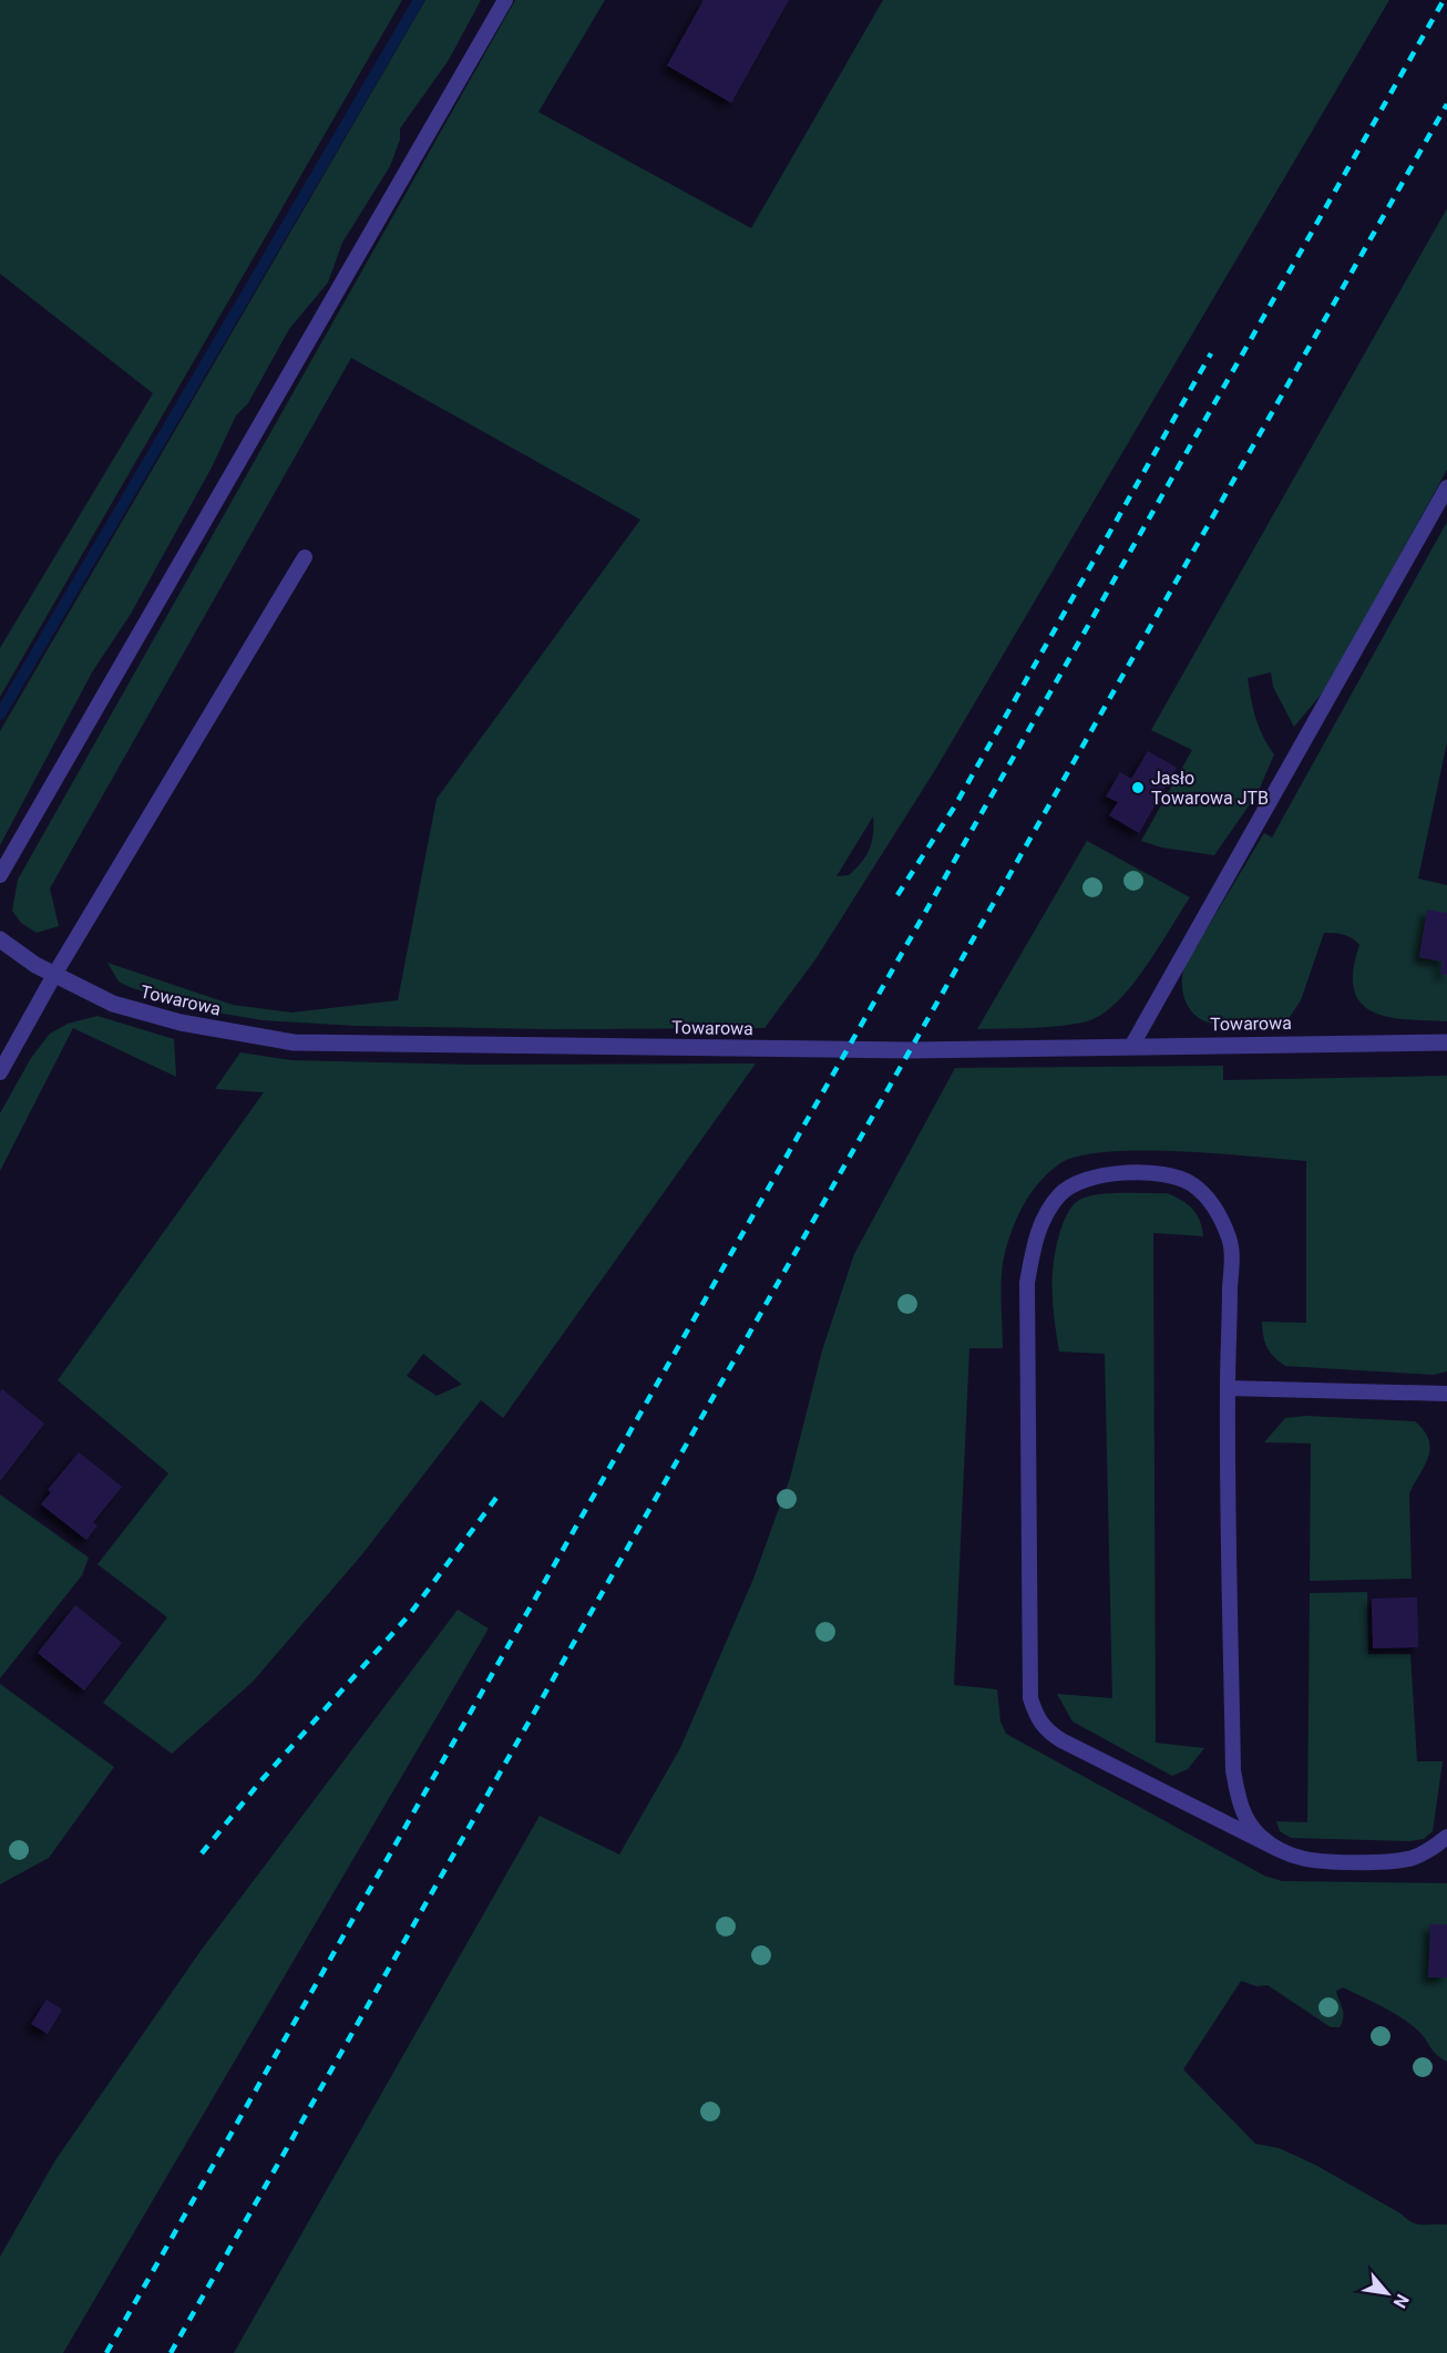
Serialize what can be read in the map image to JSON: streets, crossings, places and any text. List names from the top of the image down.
{
  "streets": {
    "street": ["Towarowa"]
  },
  "places": ["Jasło Towarowa JTB"],
  "north": "bottom right"
}
